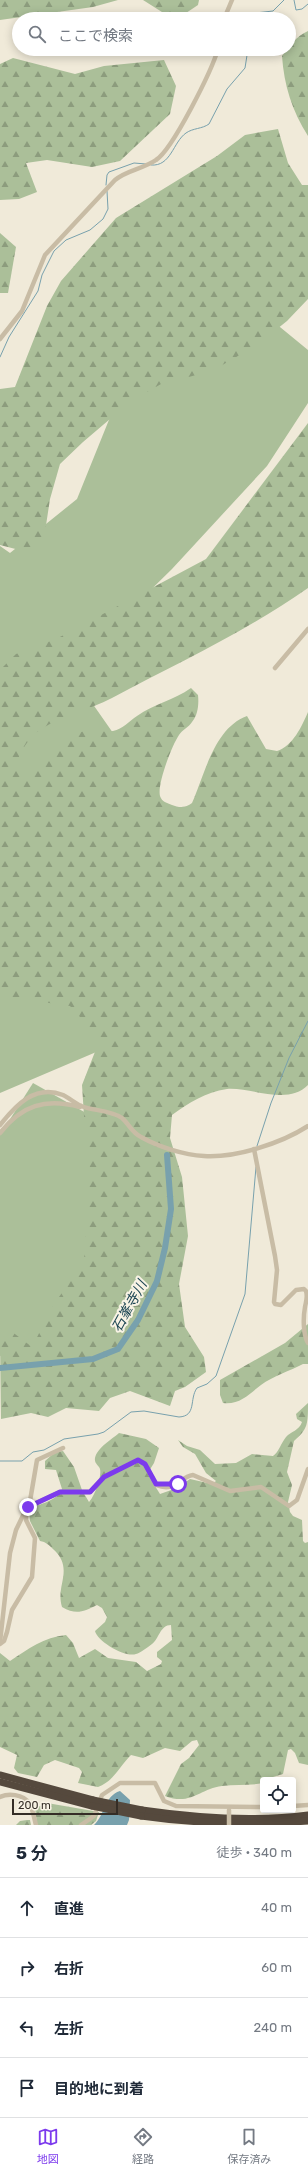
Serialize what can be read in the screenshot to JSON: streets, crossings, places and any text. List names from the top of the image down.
{
  "water": ["石峯寺川"],
  "scale_bar": "200 m",
  "page": {
    "search": "ここで検索",
    "scale": "200 m",
    "heading": ["5 分", "徒歩 · 340 m"],
    "list": [
      ["直進", "40 m"],
      ["右折", "60 m"],
      ["左折", "240 m"],
      "目的地に到着"
    ],
    "nav": ["地図", "経路", "保存済み"]
  }
}
